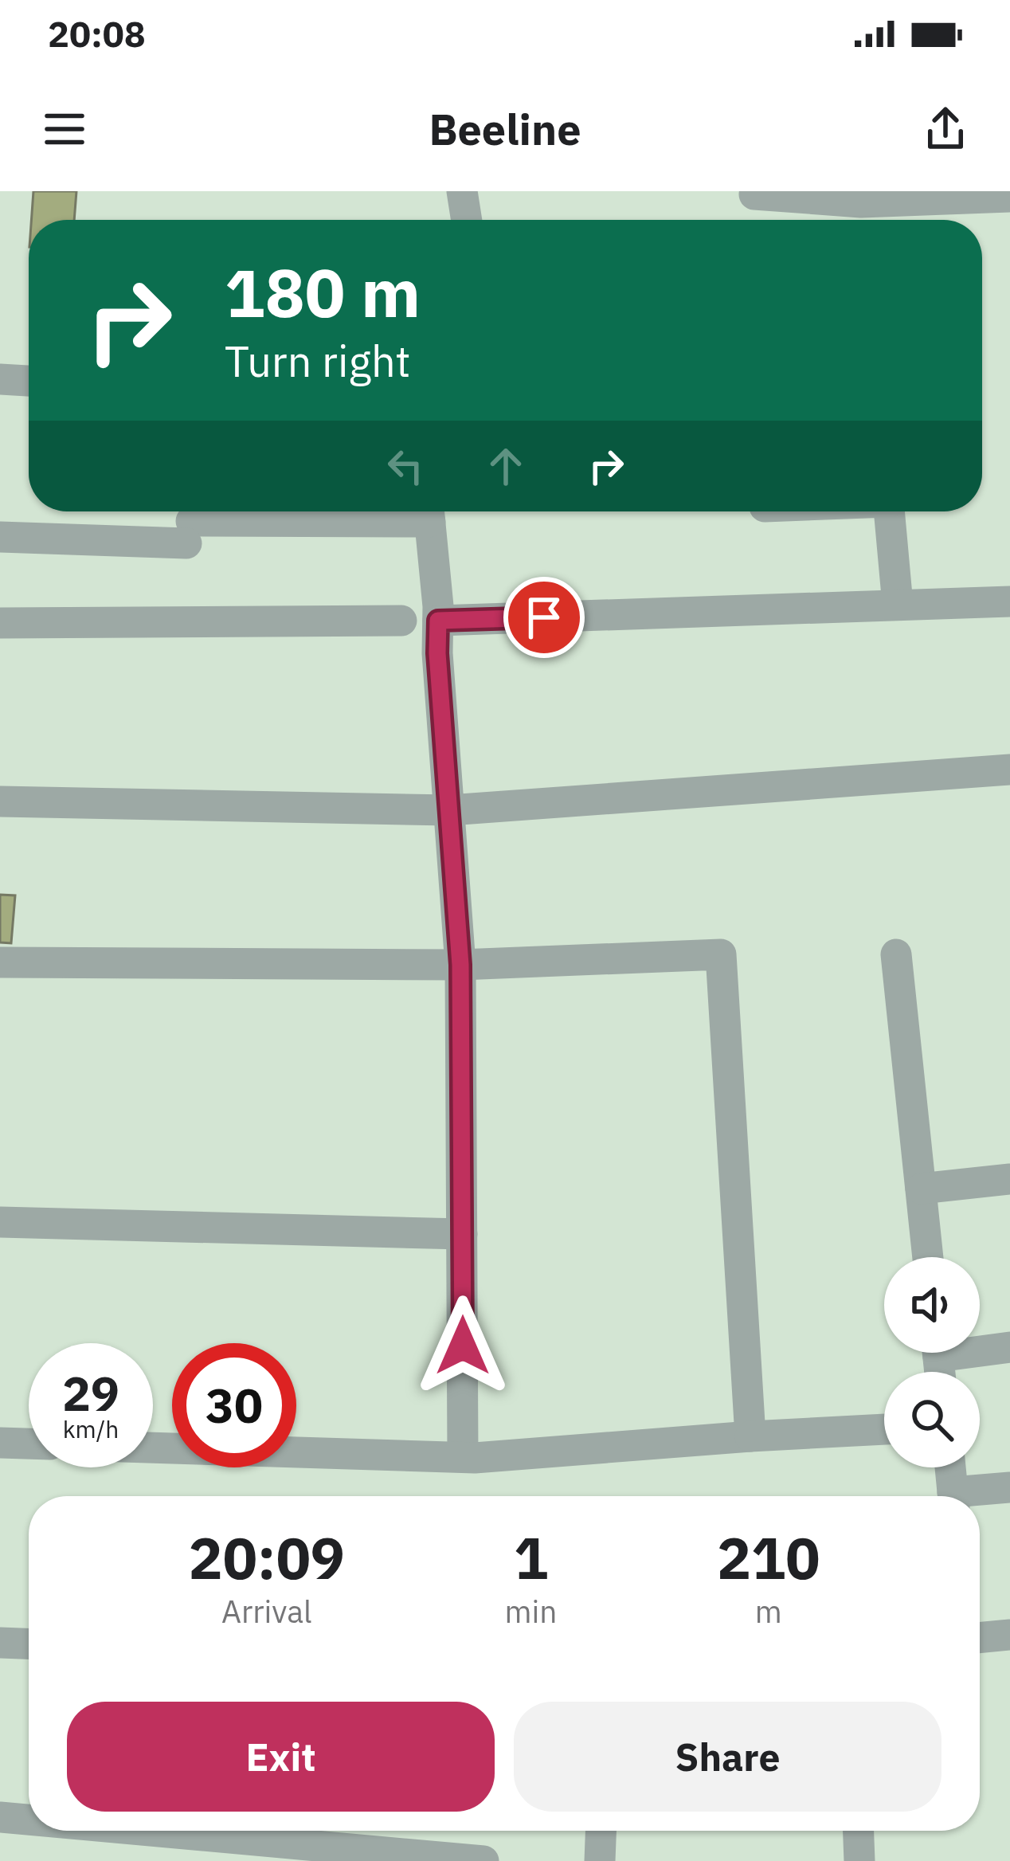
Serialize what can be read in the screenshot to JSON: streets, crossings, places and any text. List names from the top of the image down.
{
  "page": {
    "status": "20:08",
    "header": "Beeline",
    "turn": ["180 m", "Turn right"],
    "speed": "29 km/h",
    "limit": "30",
    "eta": [
      "20:09",
      "Arrival",
      "1",
      "min",
      "210",
      "m"
    ],
    "buttons": ["Exit", "Share"]
  }
}
